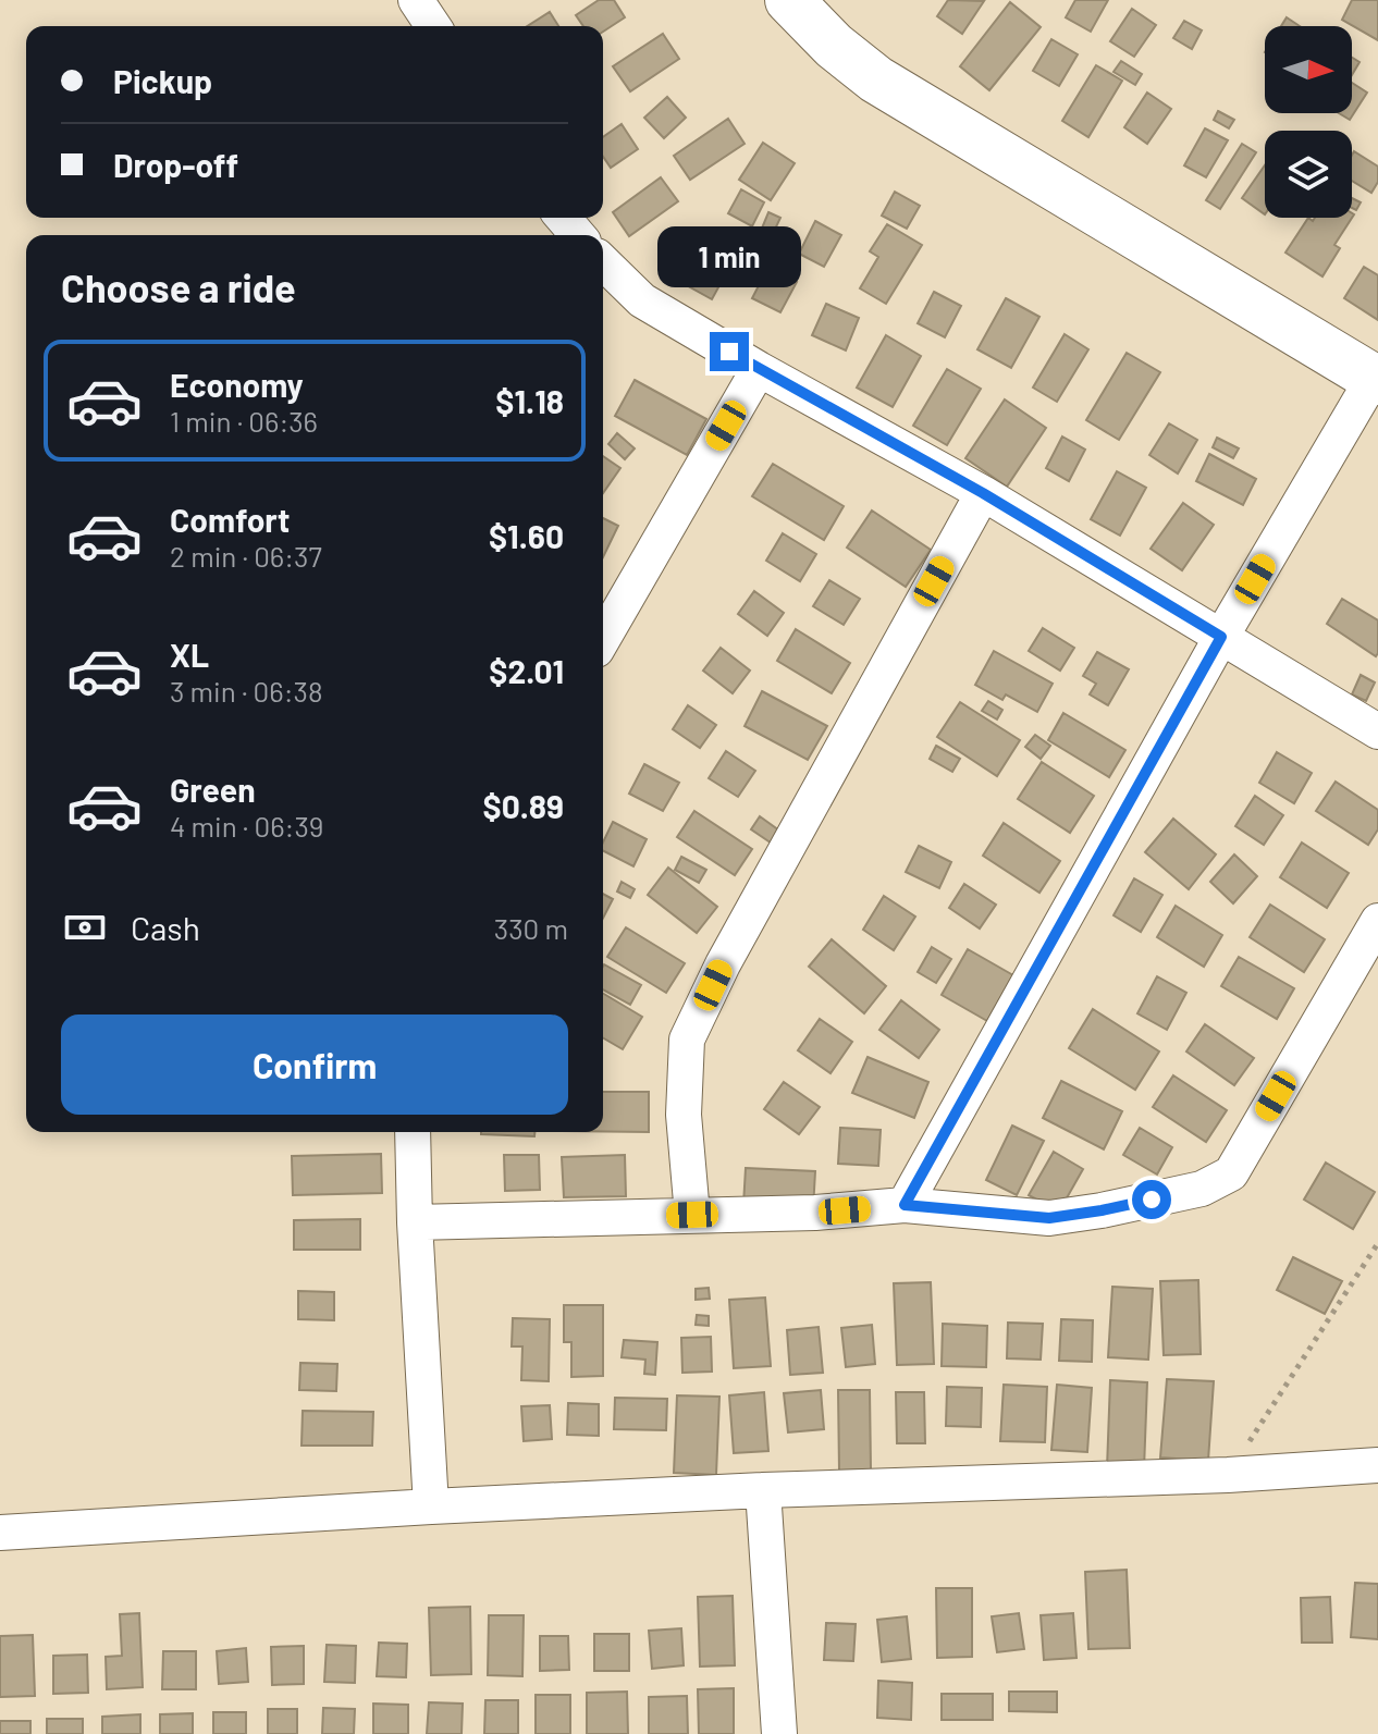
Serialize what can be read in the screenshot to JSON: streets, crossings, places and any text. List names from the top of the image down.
{
  "north": "right",
  "page": {
    "banner": ["Pickup", "Drop-off"],
    "bubble": "1 min",
    "heading": "Choose a ride",
    "list": [
      {
        "name": "Economy",
        "note": "1 min · 06:36",
        "value": "$1.18"
      },
      {
        "name": "Comfort",
        "note": "2 min · 06:37",
        "value": "$1.60"
      },
      {
        "name": "XL",
        "note": "3 min · 06:38",
        "value": "$2.01"
      },
      {
        "name": "Green",
        "note": "4 min · 06:39",
        "value": "$0.89"
      }
    ],
    "pay": ["Cash", "330 m"],
    "buttons": "Confirm"
  }
}
